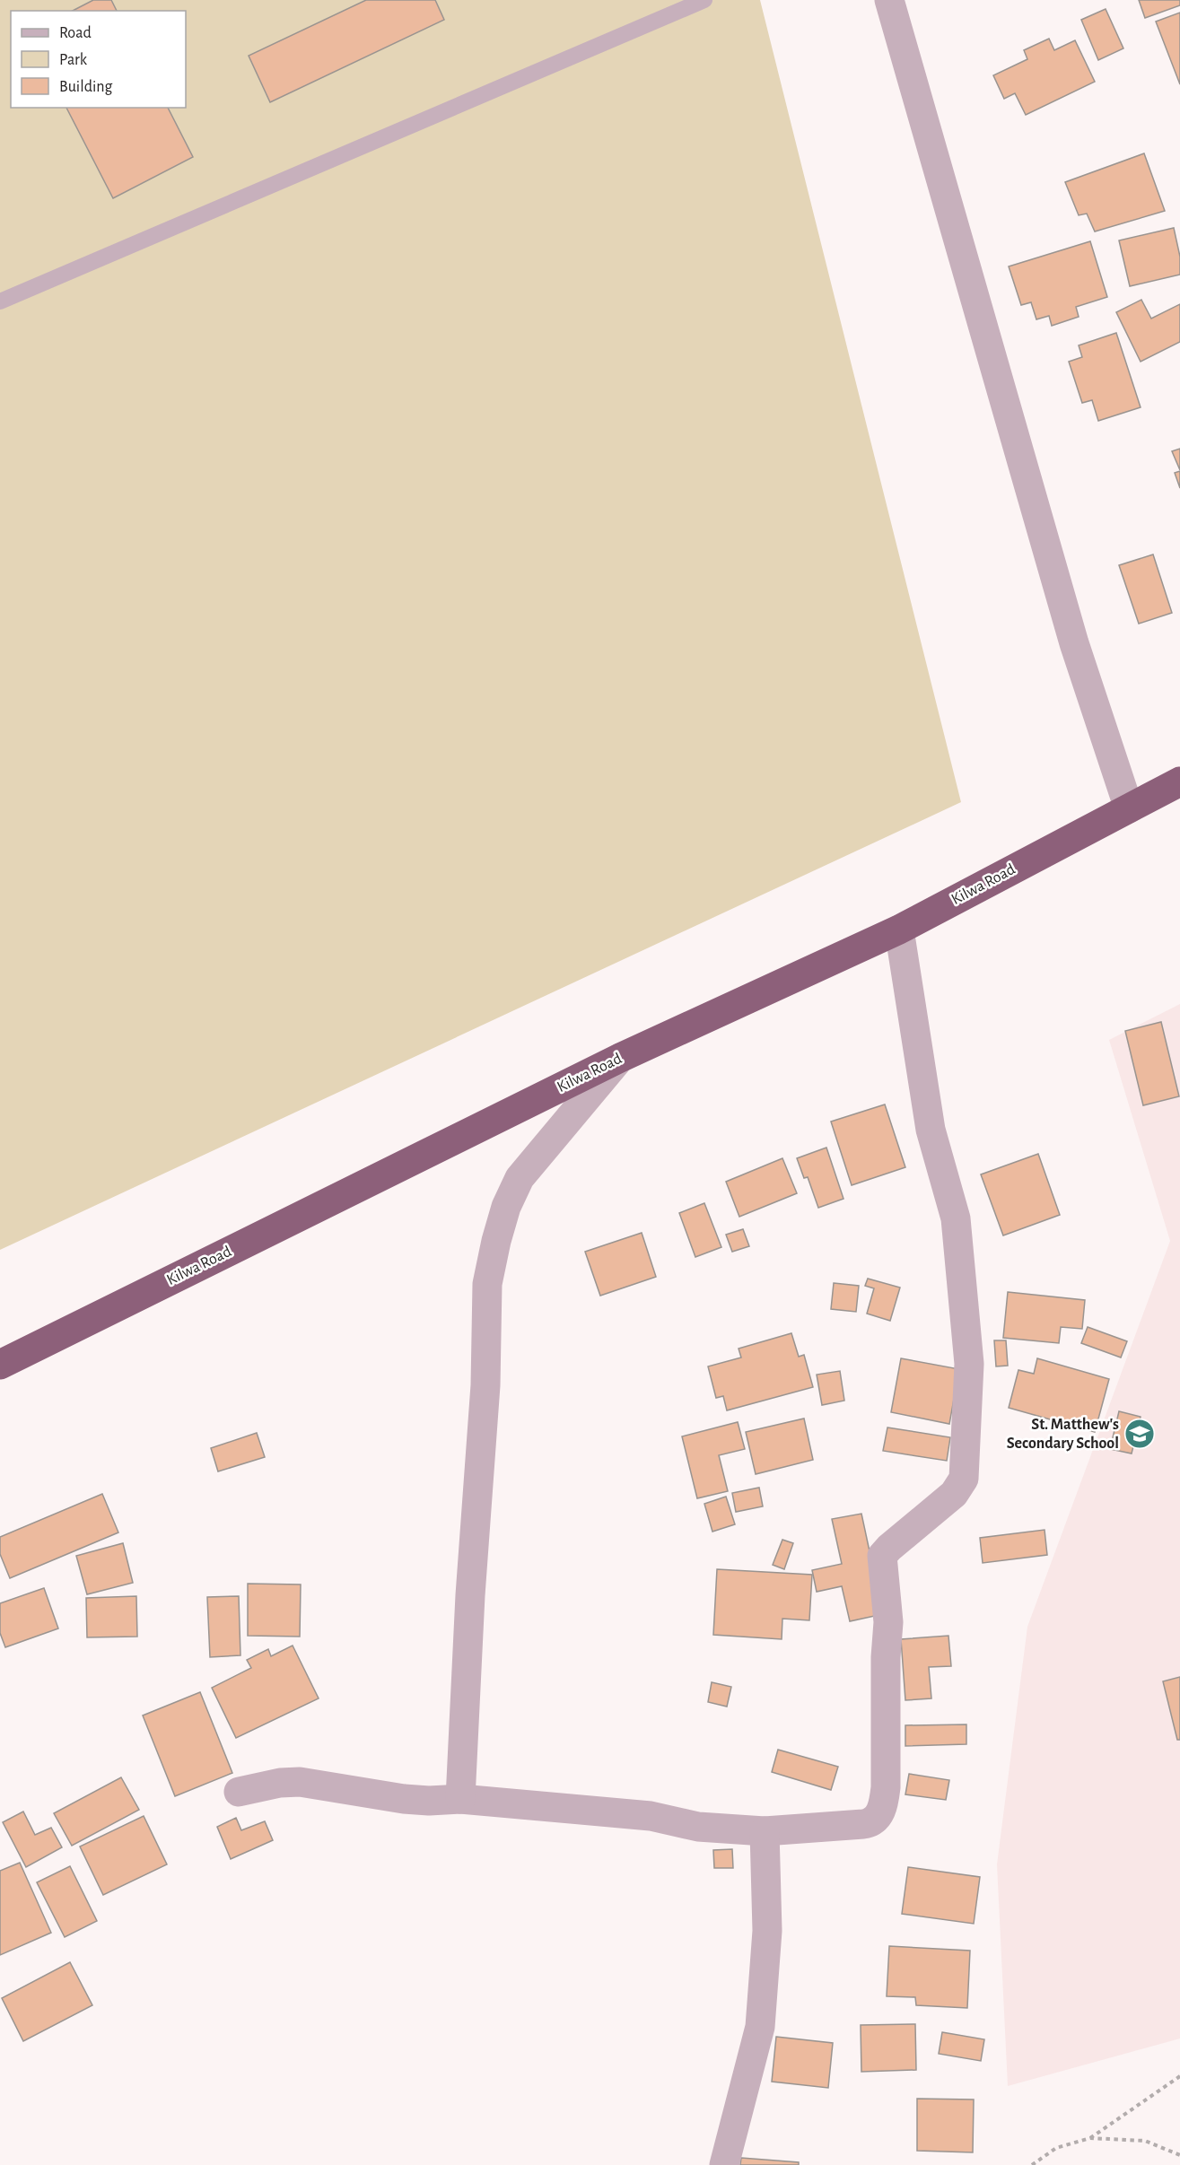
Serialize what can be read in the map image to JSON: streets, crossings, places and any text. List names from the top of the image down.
{
  "streets": {
    "highway": ["Kilwa Road"]
  },
  "places": {
    "school or university": ["St. Matthew's Secondary School"]
  },
  "legend": ["Road", "Park", "Building"]
}
